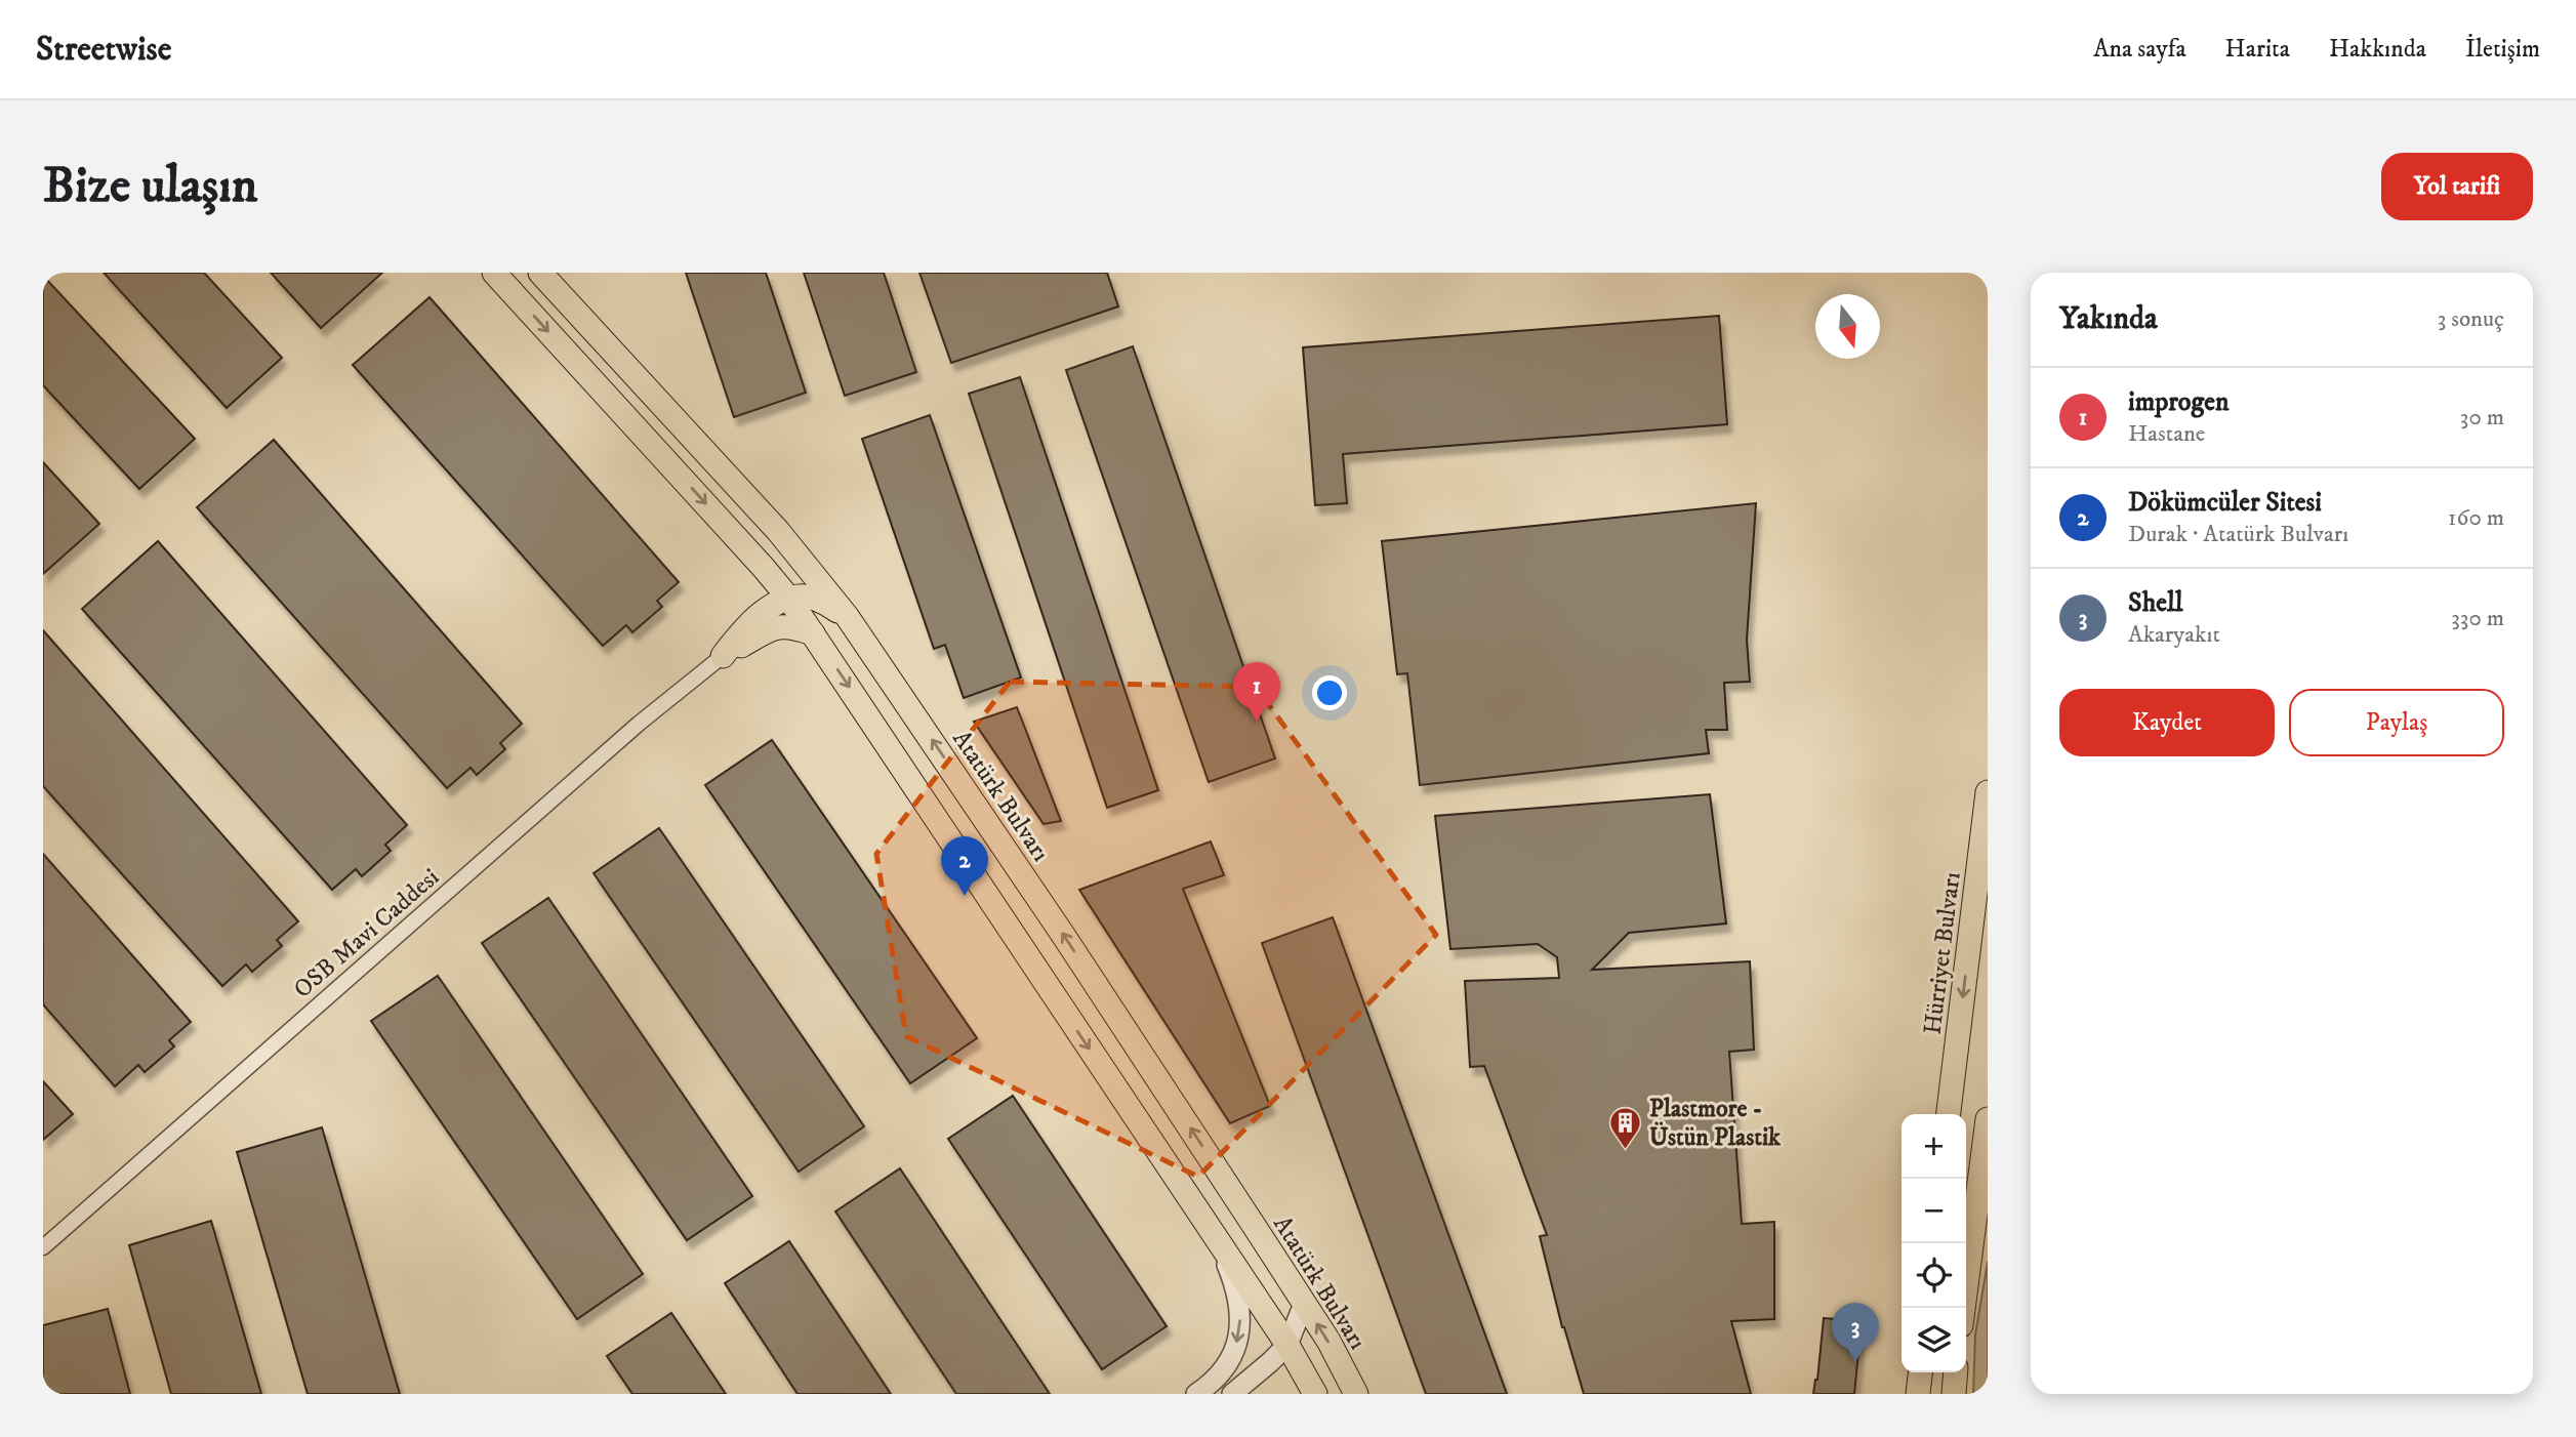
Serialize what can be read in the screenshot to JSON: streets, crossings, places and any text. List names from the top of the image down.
{
  "streets": {
    "main road": ["Atatürk Bulvarı", "Hürriyet Bulvarı"],
    "street": ["OSB Mavi Caddesi"]
  },
  "one_way": ["Hürriyet Bulvarı"],
  "places": {
    "building": ["Plastmore - Üstün Plastik"]
  },
  "north": "bottom",
  "page": {
    "header": "Streetwise",
    "nav": [
      "Ana sayfa",
      "Harita",
      "Hakkında",
      "İletişim"
    ],
    "buttons": [
      "Yol tarifi",
      ["Kaydet", "Paylaş"]
    ],
    "title": "Bize ulaşın",
    "heading": ["Yakında", "3 sonuç"],
    "list": [
      {
        "mark": "1",
        "name": "improgen",
        "note": "Hastane",
        "value": "30 m"
      },
      {
        "mark": "2",
        "name": "Dökümcüler Sitesi",
        "note": "Durak · Atatürk Bulvarı",
        "value": "160 m"
      },
      {
        "mark": "3",
        "name": "Shell",
        "note": "Akaryakıt",
        "value": "330 m"
      }
    ],
    "pins": ["1", "2", "3"],
    "map_buttons": ["+", "−"]
  }
}
